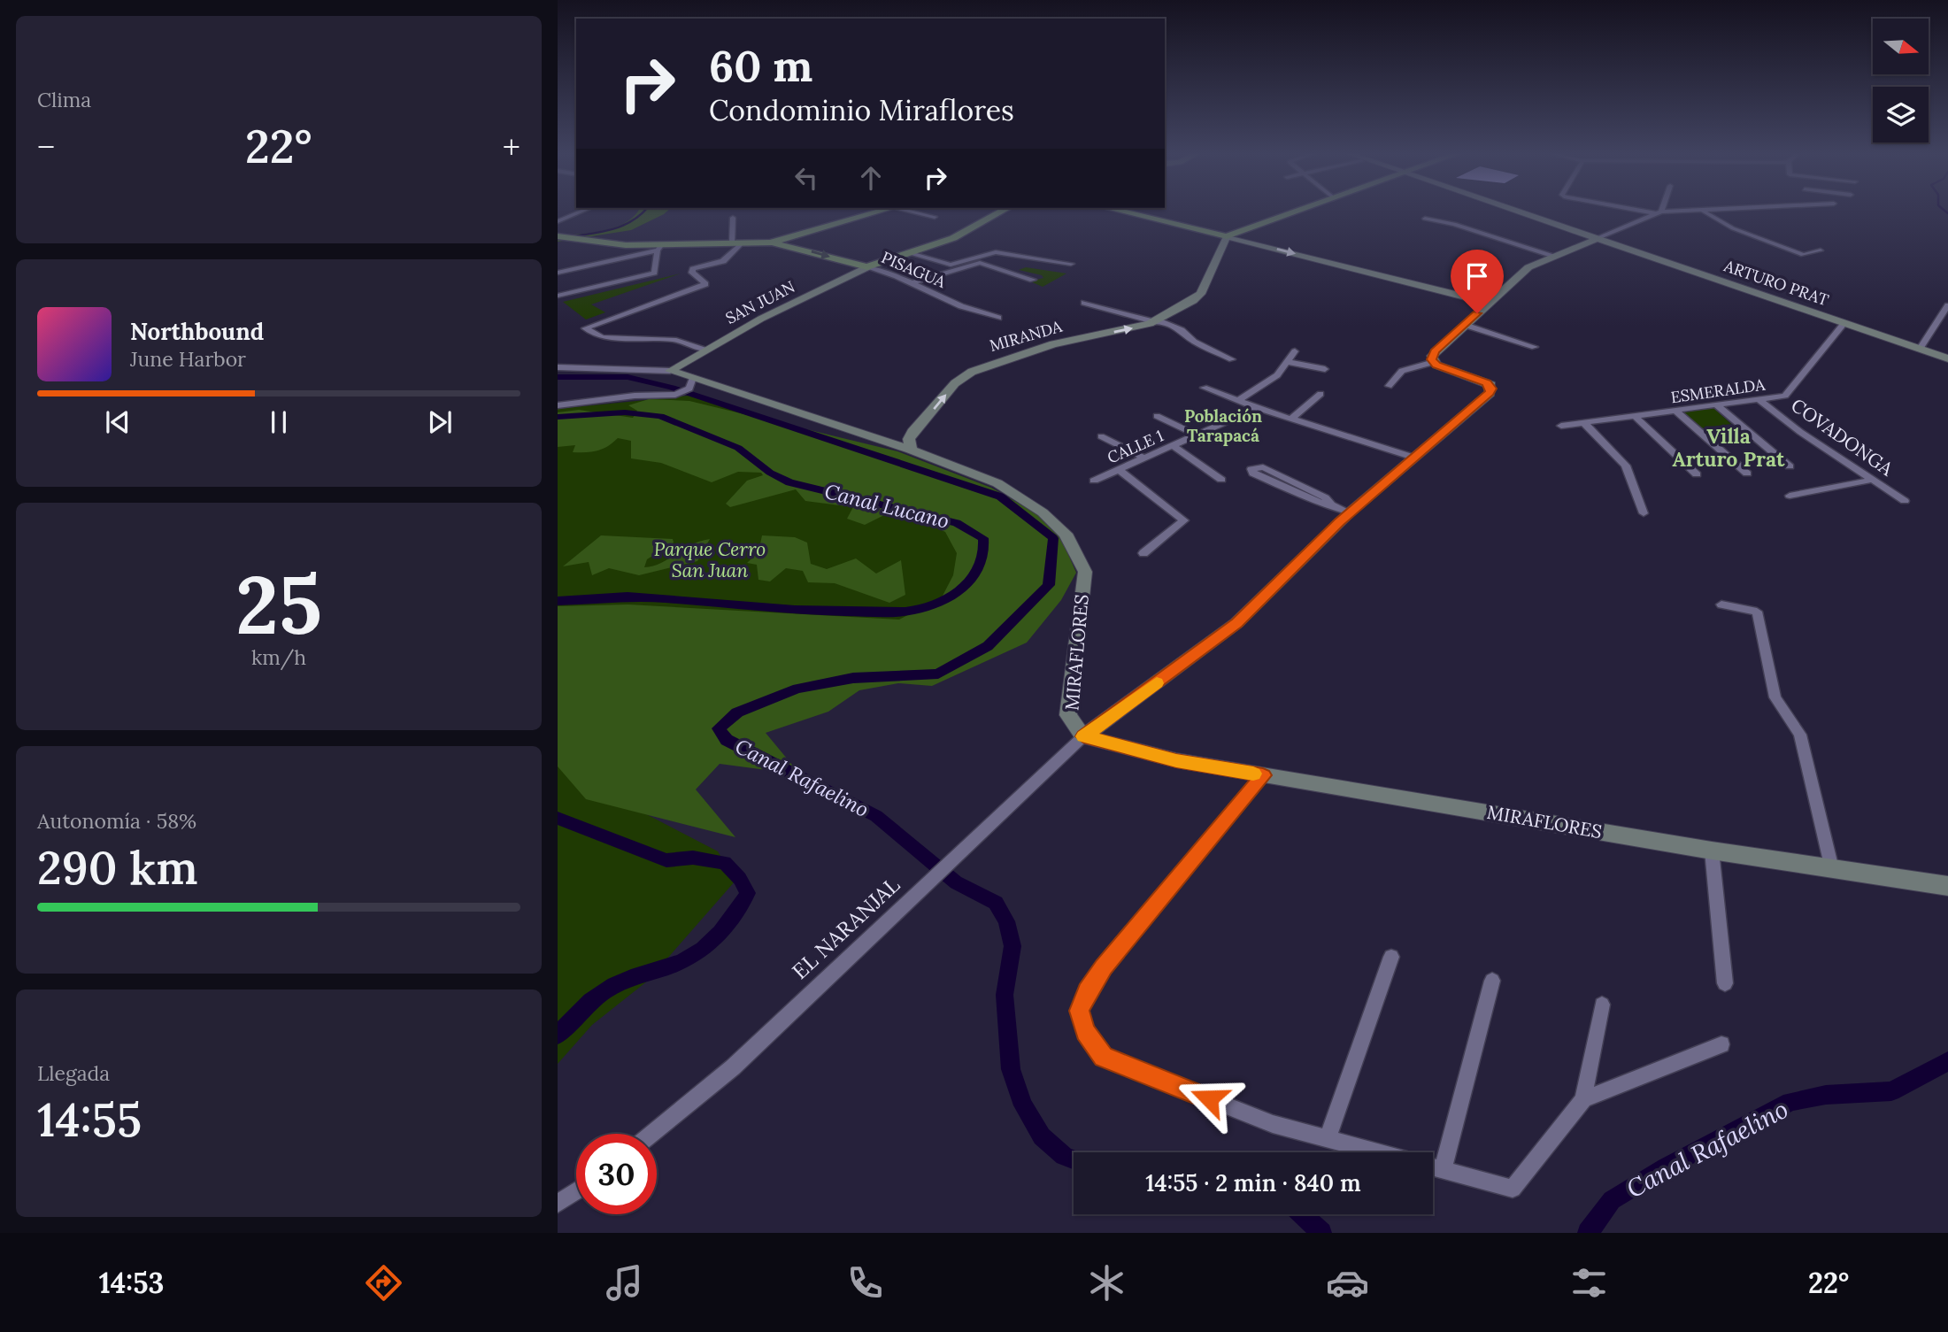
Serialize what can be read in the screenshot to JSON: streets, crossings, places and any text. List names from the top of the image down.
{
  "streets": {
    "main road": ["PISAGUA"],
    "street": [
      "ARTURO PRAT",
      "SAN JUAN",
      "MIRANDA",
      "ESMERALDA",
      "COVADONGA",
      "CALLE 1",
      "MIRAFLORES",
      "EL NARANJAL"
    ]
  },
  "crossings": [
    ["PISAGUA", "SAN JUAN"],
    ["ARTURO PRAT", "ESMERALDA"],
    ["SAN JUAN", "MIRAFLORES"],
    ["MIRANDA", "MIRAFLORES"],
    ["ESMERALDA", "COVADONGA"],
    ["MIRAFLORES", "EL NARANJAL"]
  ],
  "one_way": ["MIRANDA"],
  "districts": ["Población Tarapacá", "Villa Arturo Prat"],
  "water": ["Canal Lucano", "Canal Rafaelino"],
  "parks": ["Parque Cerro San Juan"],
  "north": "right",
  "page": {
    "tile": [
      "Clima",
      ["25", "km/h"],
      ["Autonomía · 58%", "290 km"],
      ["Llegada", "14:55"]
    ],
    "turn": ["60 m", "Condominio Miraflores"],
    "heat": ["−", "22°", "+"],
    "song": ["Northbound", "June Harbor"],
    "limit": "30",
    "trip": "14:55 · 2 min · 840 m",
    "tabs": ["14:53", "22°"]
  }
}
